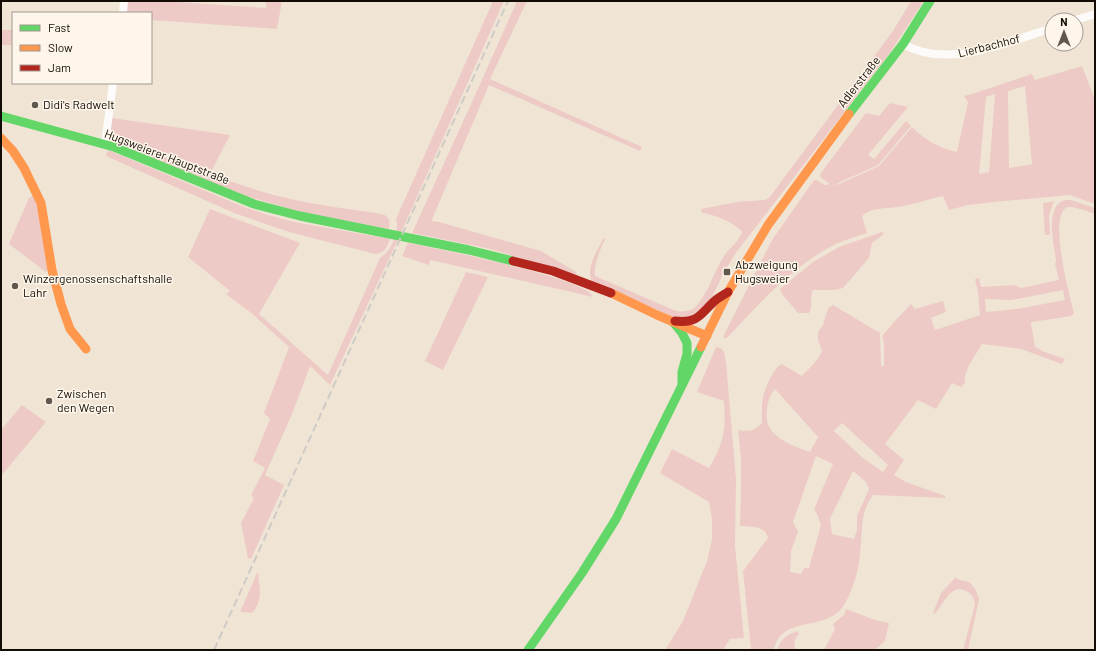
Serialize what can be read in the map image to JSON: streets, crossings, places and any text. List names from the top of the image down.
{
  "streets": {
    "street": ["Lierbachhof", "Adlerstraße", "Hugsweierer Hauptstraße"]
  },
  "crossings": [
    ["Lierbachhof", "Adlerstraße"]
  ],
  "places": {
    "other": ["Didi's Radwelt", "Winzergenossenschaftshalle Lahr", "Zwischen den Wegen"],
    "transit": ["Abzweigung Hugsweier"]
  },
  "legend": ["Fast", "Slow", "Jam"],
  "north": "top"
}
